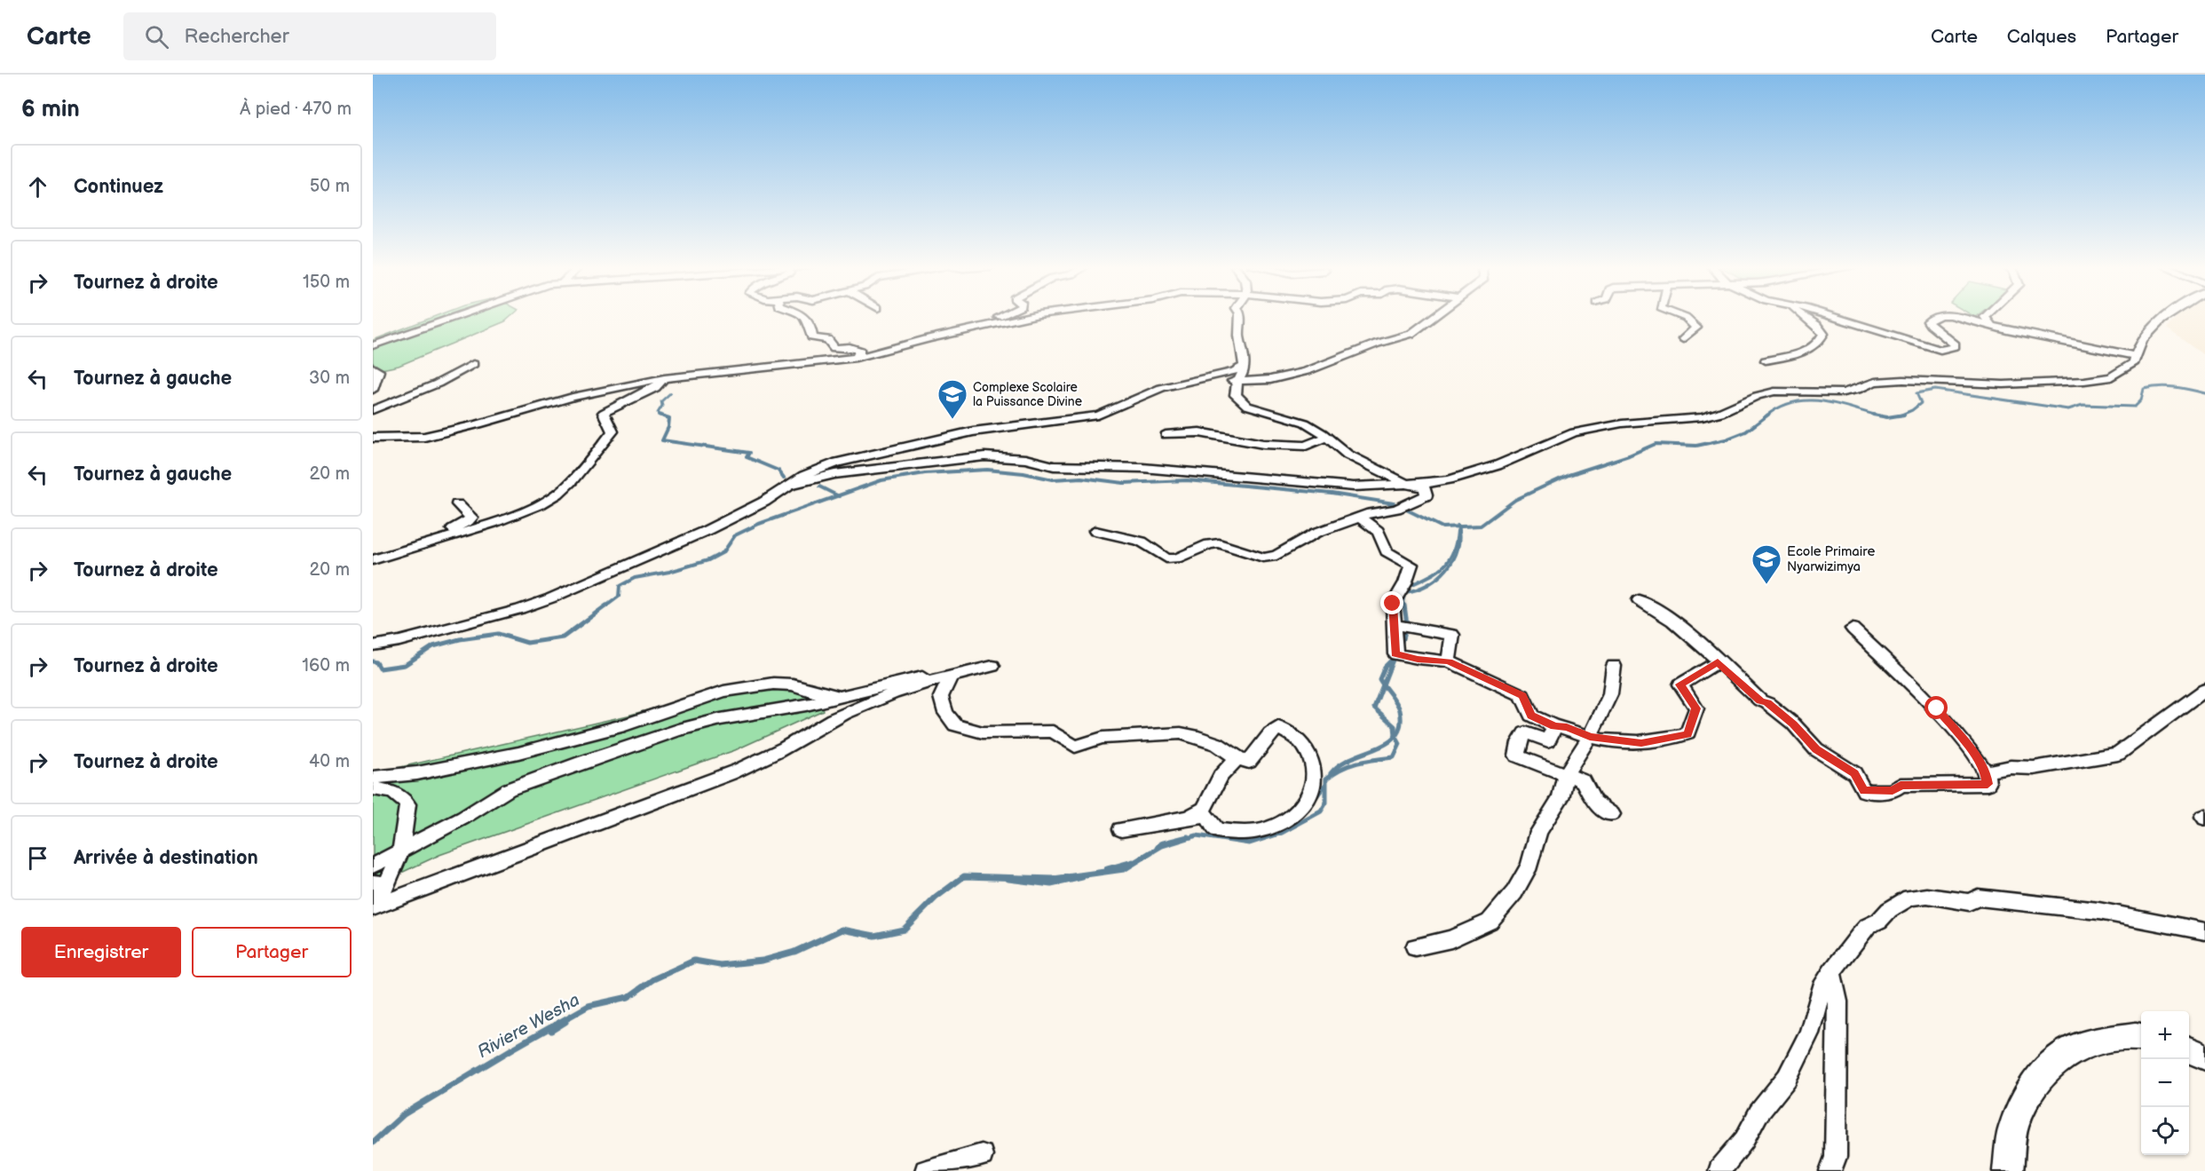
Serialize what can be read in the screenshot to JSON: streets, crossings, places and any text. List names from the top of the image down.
{
  "water": ["Riviere Wesha"],
  "places": {
    "school or university": ["Complexe Scolaire la Puissance Divine", "Ecole Primaire Nyarwizimya"]
  },
  "page": {
    "header": "Carte",
    "search": "Rechercher",
    "nav": ["Carte", "Calques", "Partager"],
    "heading": ["6 min", "À pied · 470 m"],
    "list": [
      ["Continuez", "50 m"],
      ["Tournez à droite", "150 m"],
      ["Tournez à gauche", "30 m"],
      ["Tournez à gauche", "20 m"],
      ["Tournez à droite", "20 m"],
      ["Tournez à droite", "160 m"],
      ["Tournez à droite", "40 m"],
      "Arrivée à destination"
    ],
    "buttons": ["Enregistrer", "Partager"],
    "map_buttons": ["+", "−"]
  }
}
